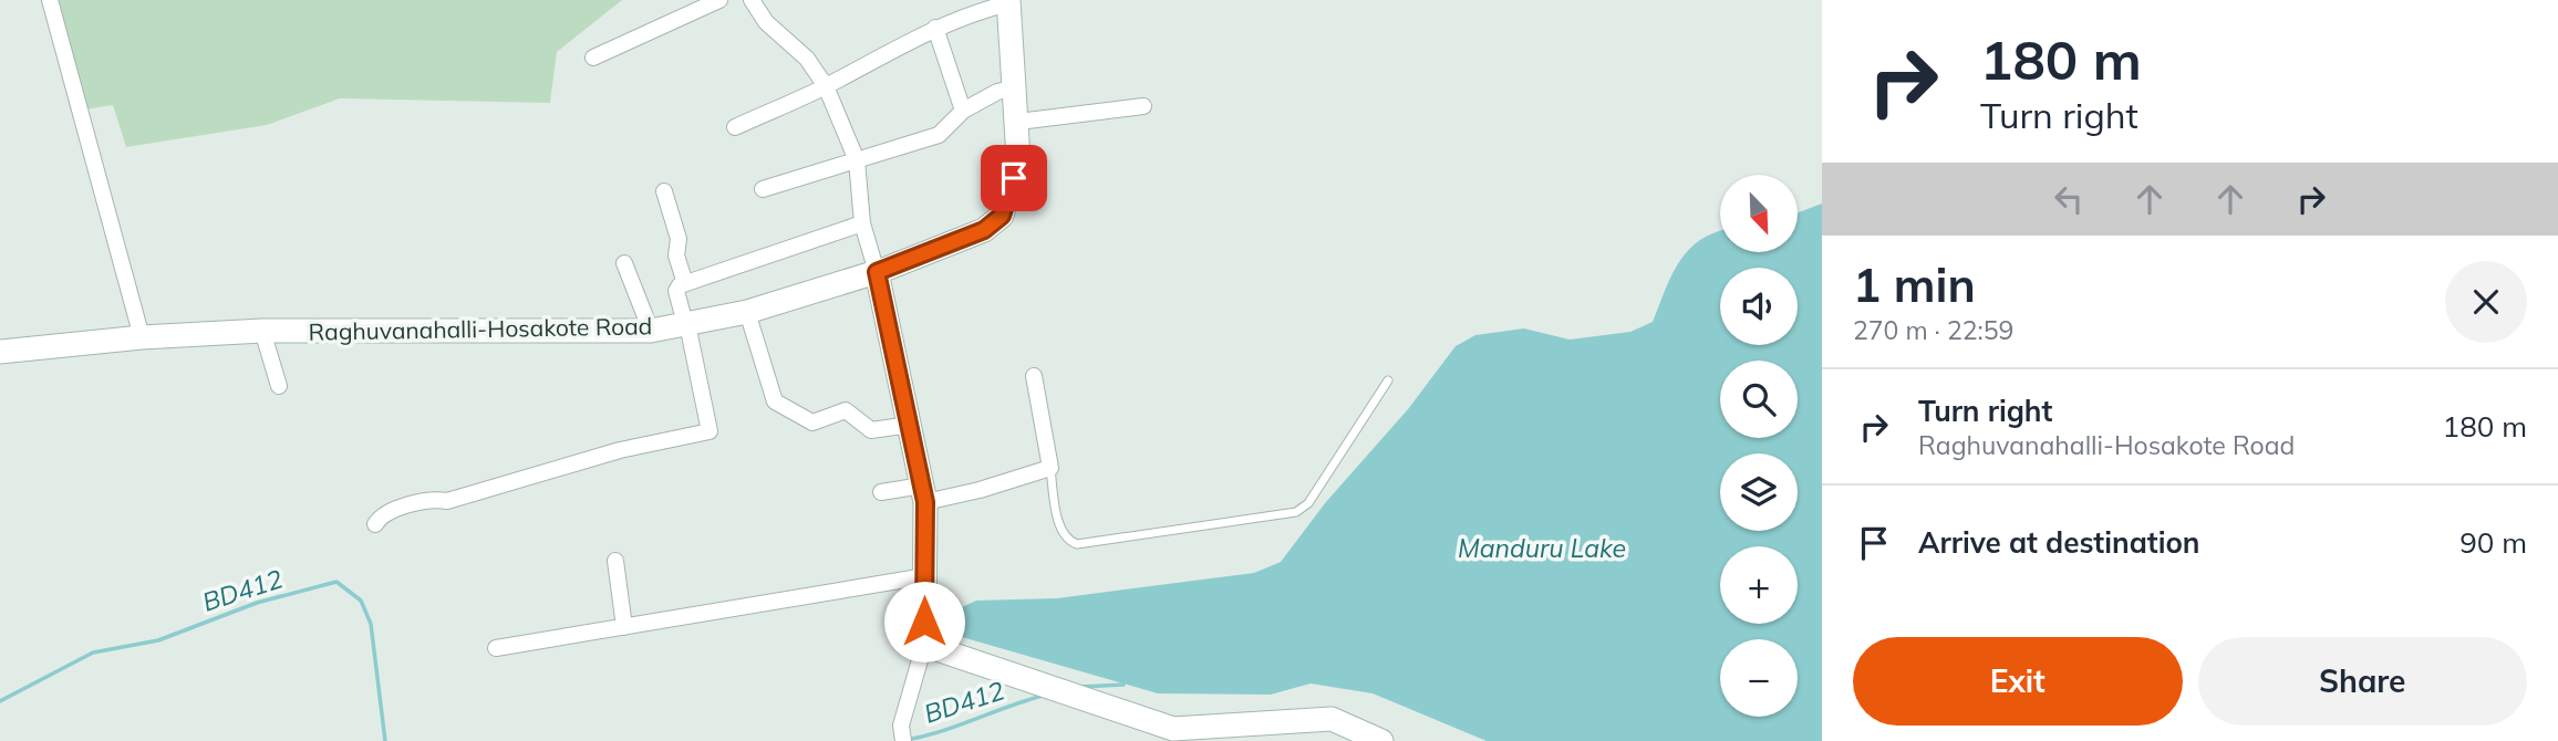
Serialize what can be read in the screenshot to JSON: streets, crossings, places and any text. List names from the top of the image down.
{
  "streets": {
    "main road": ["Raghuvanahalli-Hosakote Road"]
  },
  "water": ["Manduru Lake", "BD412"],
  "north": "bottom right",
  "page": {
    "turn": ["180 m", "Turn right"],
    "map_buttons": ["+", "−"],
    "heading": ["1 min", "270 m · 22:59"],
    "list": [
      {
        "name": "Turn right",
        "note": "Raghuvanahalli-Hosakote Road",
        "value": "180 m"
      },
      {
        "name": "Arrive at destination",
        "value": "90 m"
      }
    ],
    "buttons": ["Exit", "Share"]
  }
}
